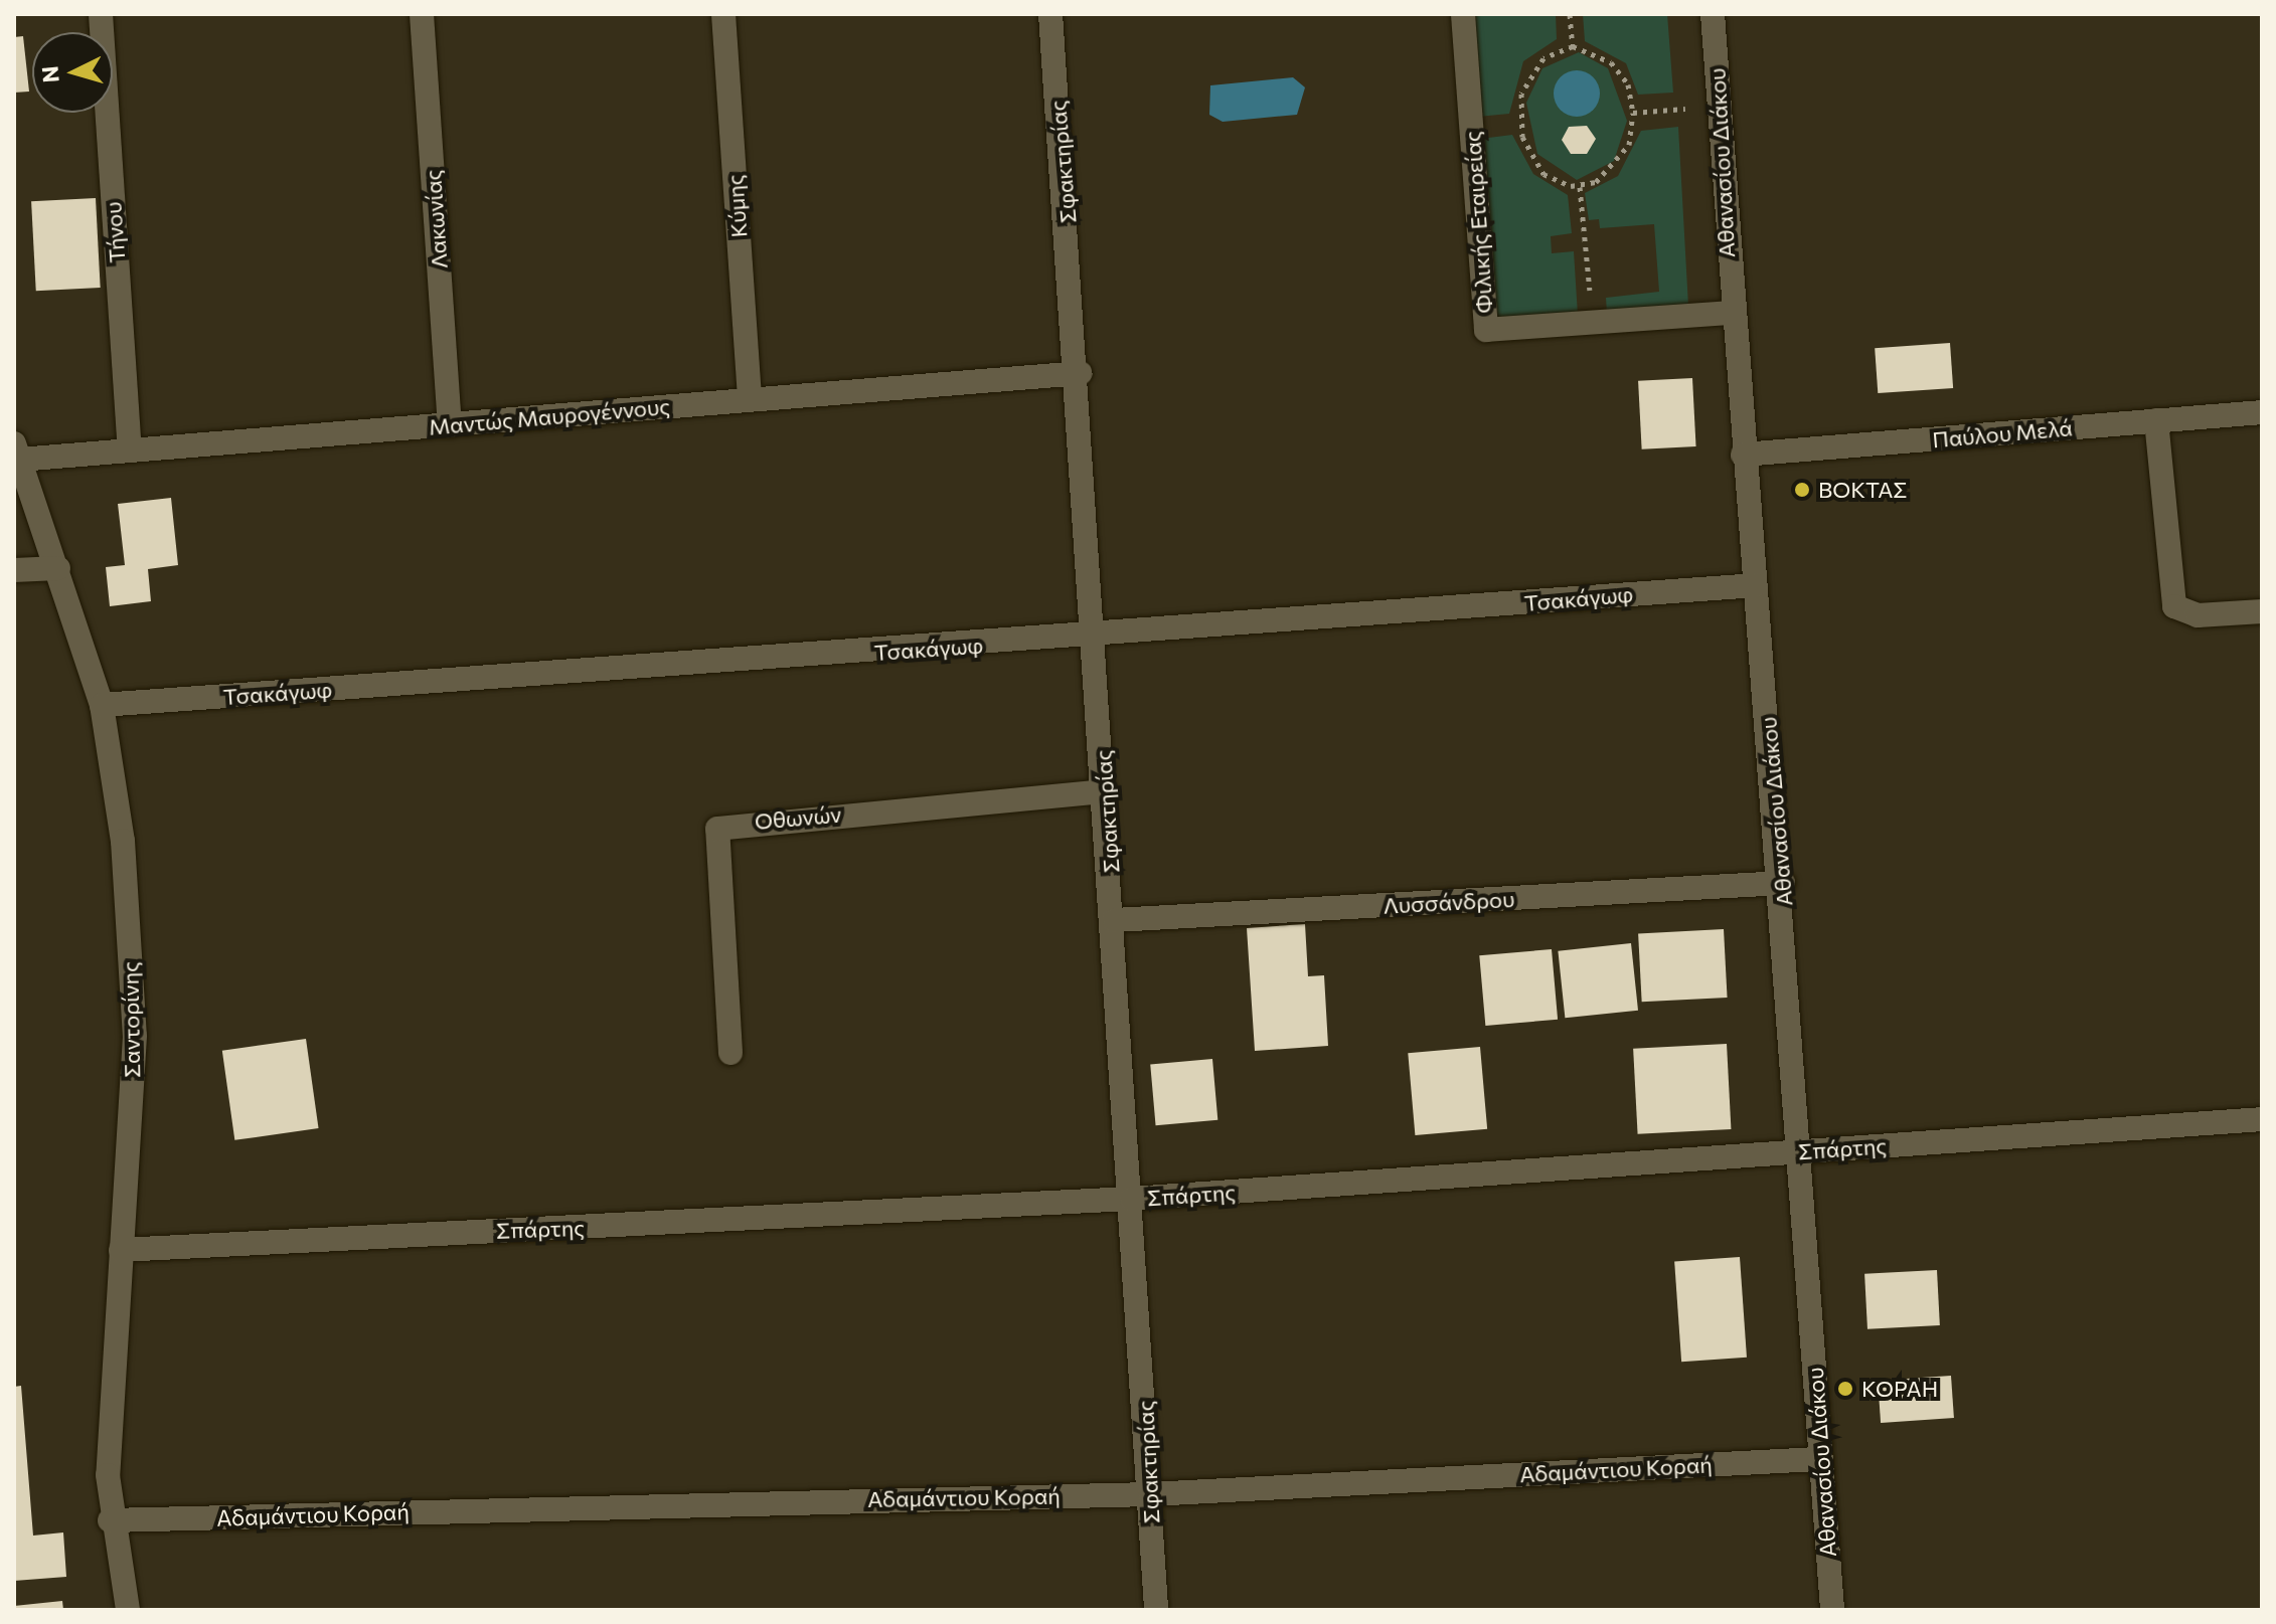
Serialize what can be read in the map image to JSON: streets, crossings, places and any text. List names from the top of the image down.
{
  "streets": {
    "street": [
      "Σφακτηρίας",
      "Αθανασίου Διάκου",
      "Κύμης",
      "Λακωνίας",
      "Φιλικής Εταιρείας",
      "Τήνου",
      "Μαντώς Μαυρογέννους",
      "Παύλου Μελά",
      "Τσακάγωφ",
      "Οθωνών",
      "Λυσσάνδρου",
      "Σαντορίνης",
      "Σπάρτης",
      "Αδαμάντιου Κοραή"
    ]
  },
  "crossings": [
    ["Σφακτηρίας", "Μαντώς Μαυρογέννους"],
    ["Σφακτηρίας", "Τσακάγωφ"],
    ["Σφακτηρίας", "Οθωνών"],
    ["Σφακτηρίας", "Λυσσάνδρου"],
    ["Σφακτηρίας", "Σπάρτης"],
    ["Σφακτηρίας", "Αδαμάντιου Κοραή"],
    ["Αθανασίου Διάκου", "Φιλικής Εταιρείας"],
    ["Αθανασίου Διάκου", "Παύλου Μελά"],
    ["Αθανασίου Διάκου", "Τσακάγωφ"],
    ["Αθανασίου Διάκου", "Λυσσάνδρου"],
    ["Αθανασίου Διάκου", "Σπάρτης"],
    ["Αθανασίου Διάκου", "Αδαμάντιου Κοραή"],
    ["Κύμης", "Μαντώς Μαυρογέννους"],
    ["Λακωνίας", "Μαντώς Μαυρογέννους"],
    ["Τήνου", "Μαντώς Μαυρογέννους"],
    ["Μαντώς Μαυρογέννους", "Σαντορίνης"],
    ["Τσακάγωφ", "Σαντορίνης"],
    ["Σαντορίνης", "Σπάρτης"],
    ["Σαντορίνης", "Αδαμάντιου Κοραή"]
  ],
  "places": ["ΒΟΚΤΑΣ", "ΚΟΡΑΗ"],
  "north": "left"
}
